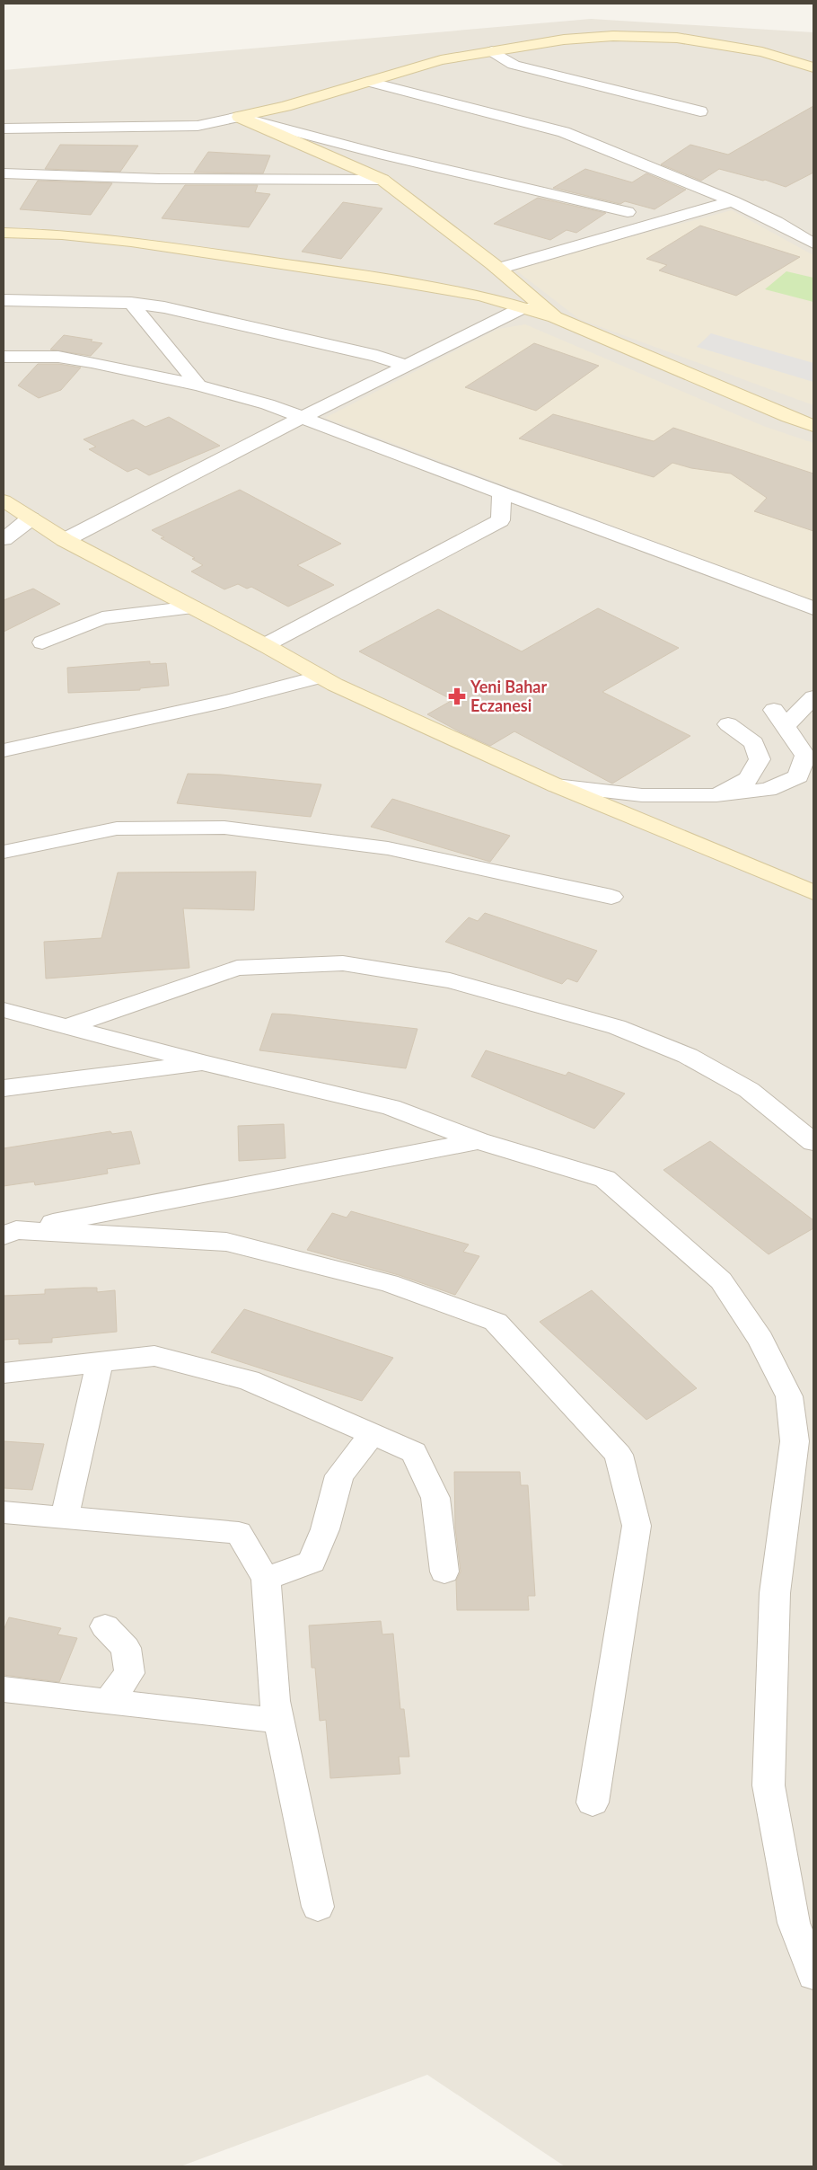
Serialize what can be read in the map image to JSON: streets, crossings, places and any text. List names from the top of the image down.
{
  "places": {
    "pharmacy": ["Yeni Bahar Eczanesi"]
  }
}
